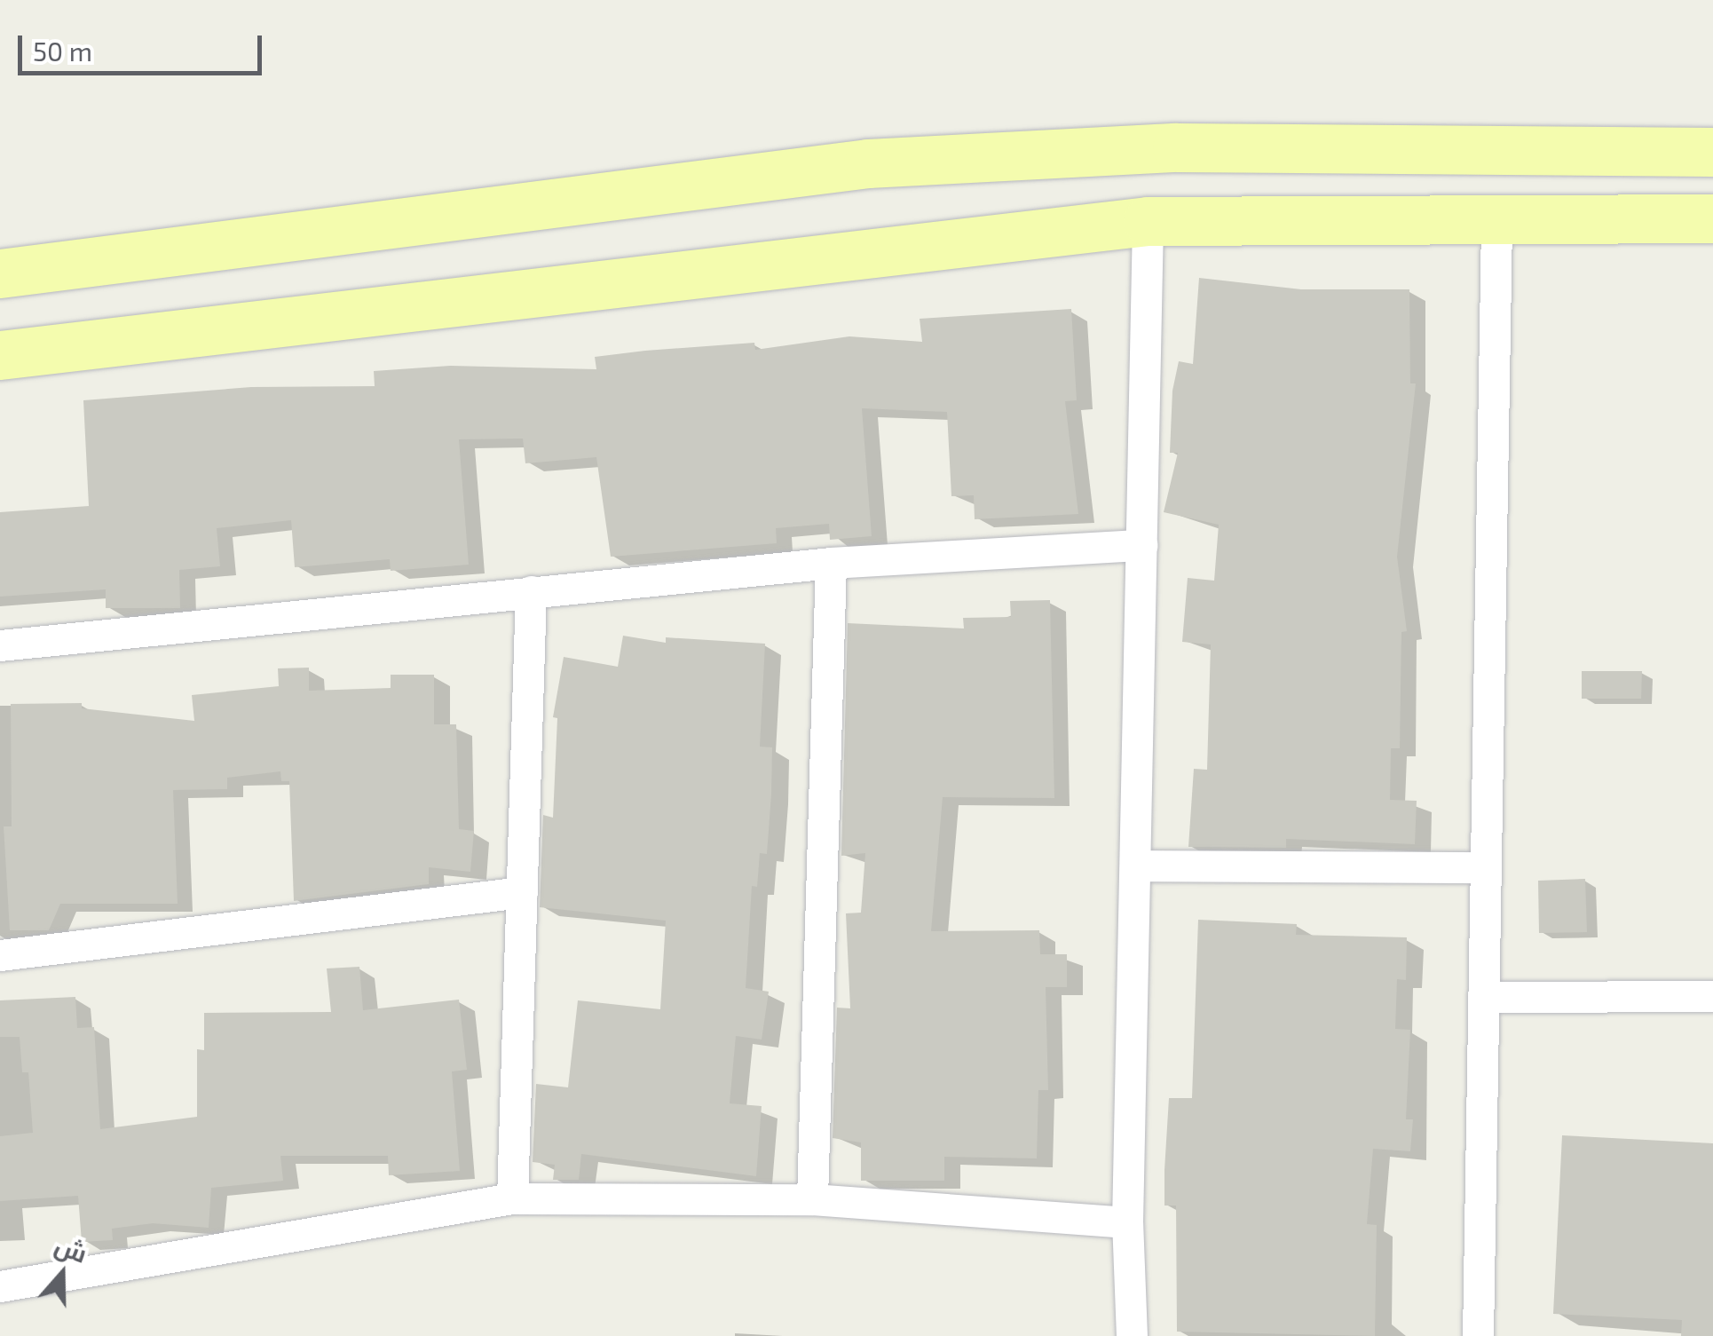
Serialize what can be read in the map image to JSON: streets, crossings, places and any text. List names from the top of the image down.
{
  "scale_bar": "50 m",
  "north": "top"
}
